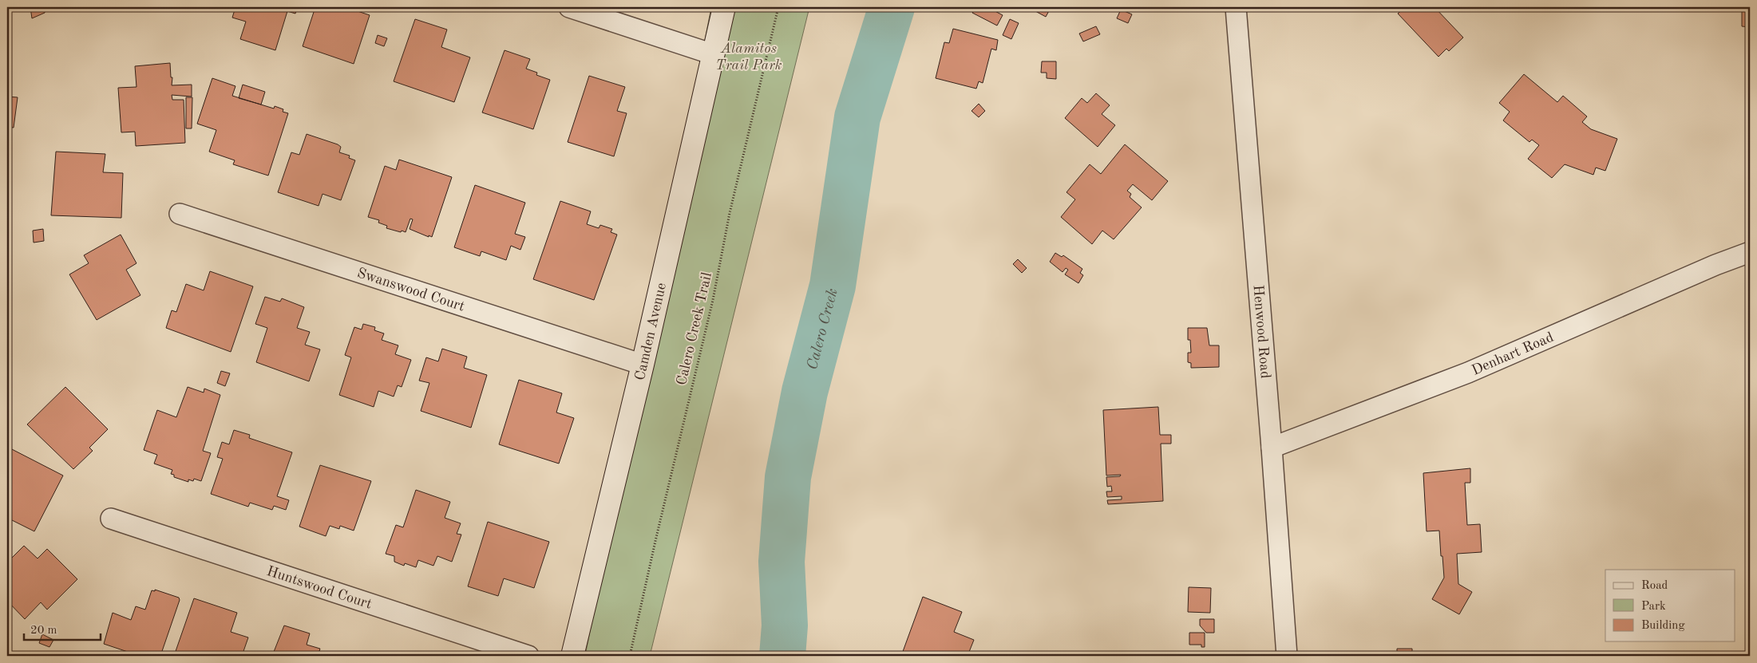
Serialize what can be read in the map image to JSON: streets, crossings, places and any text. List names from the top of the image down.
{
  "streets": {
    "street": [
      "Swanswood Court",
      "Henwood Road",
      "Camden Avenue",
      "Denhart Road",
      "Huntswood Court"
    ],
    "path": ["Calero Creek Trail"]
  },
  "crossings": [
    ["Swanswood Court", "Camden Avenue"],
    ["Henwood Road", "Denhart Road"]
  ],
  "water": ["Calero Creek"],
  "parks": ["Alamitos Trail Park"],
  "legend": ["Road", "Park", "Building"],
  "scale_bar": "20 m"
}
